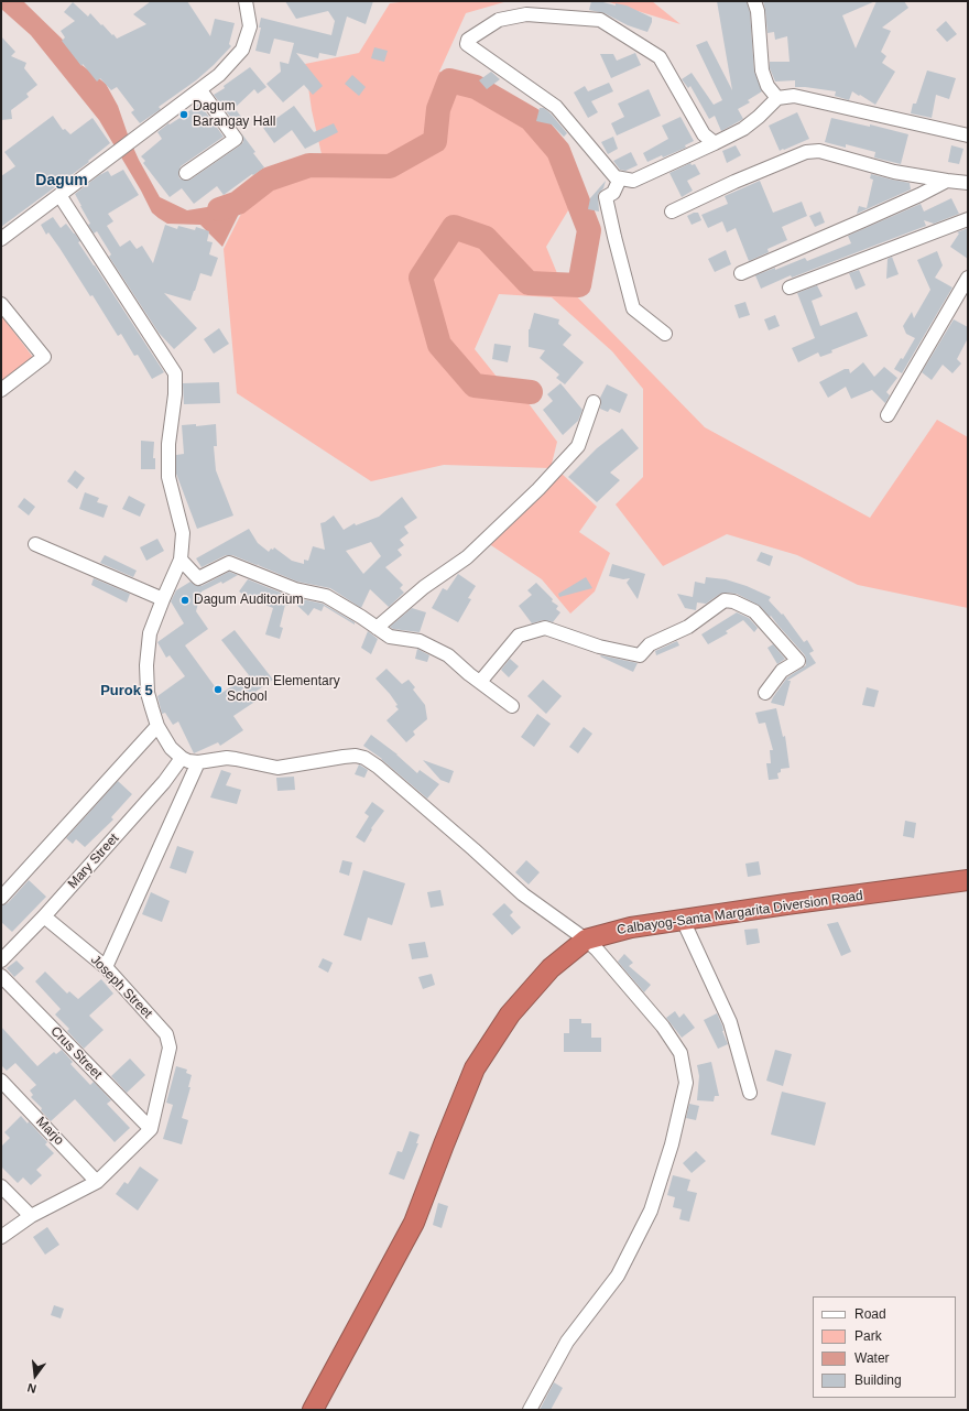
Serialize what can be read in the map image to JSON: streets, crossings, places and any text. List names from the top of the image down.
{
  "streets": {
    "highway": ["Calbayog-Santa Margarita Diversion Road"],
    "street": [
      "Mary Street",
      "Joseph Street",
      "Crus Street",
      "Marjo"
    ]
  },
  "crossings": [
    ["Mary Street", "Joseph Street"],
    ["Joseph Street", "Crus Street"]
  ],
  "districts": ["Dagum", "Purok 5"],
  "places": ["Dagum Barangay Hall", "Dagum Auditorium", "Dagum Elementary School"],
  "legend": [
    "Road",
    "Park",
    "Water",
    "Building"
  ],
  "north": "bottom"
}
